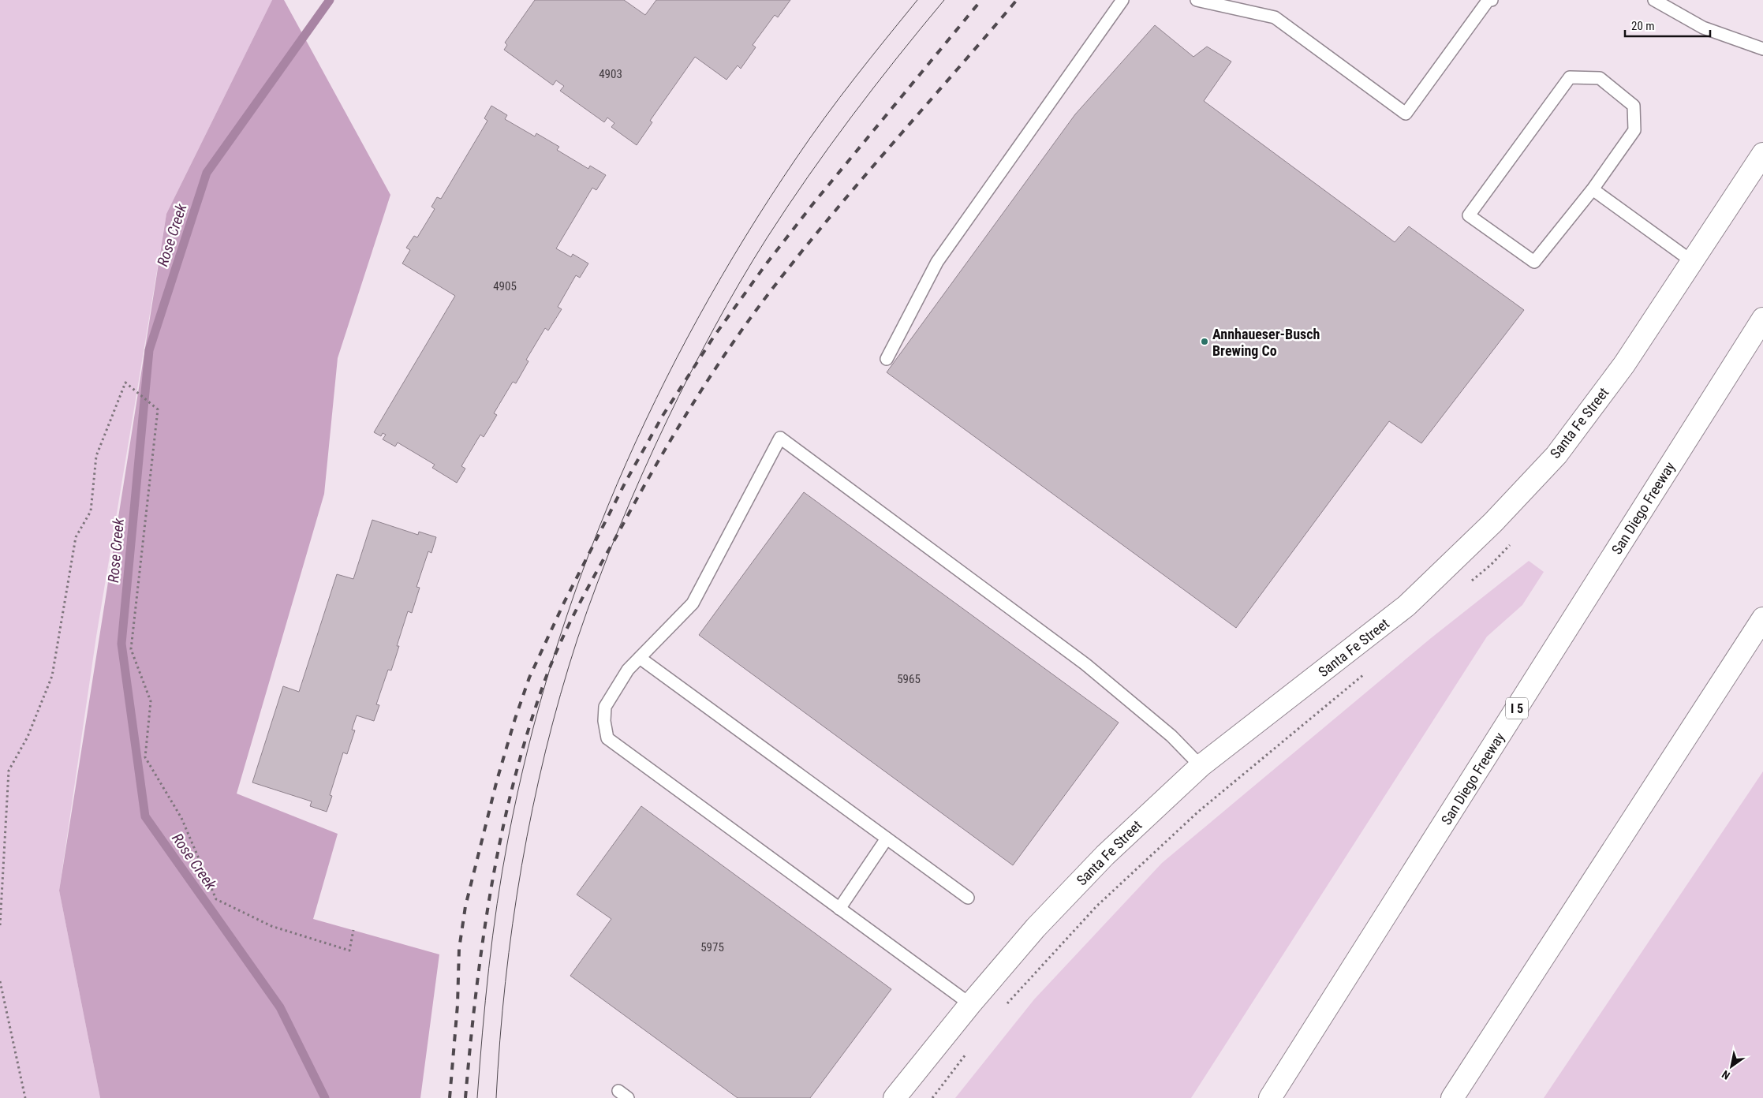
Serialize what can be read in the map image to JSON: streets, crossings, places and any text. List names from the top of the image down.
{
  "streets": {
    "main road": ["Santa Fe Street", "San Diego Freeway", "I 5"]
  },
  "water": ["Rose Creek"],
  "places": ["Annhaueser-Busch Brewing Co"],
  "house_numbers": [
    "4903",
    "4905",
    "5965",
    "5975"
  ],
  "scale_bar": "20 m",
  "north": "bottom left"
}
